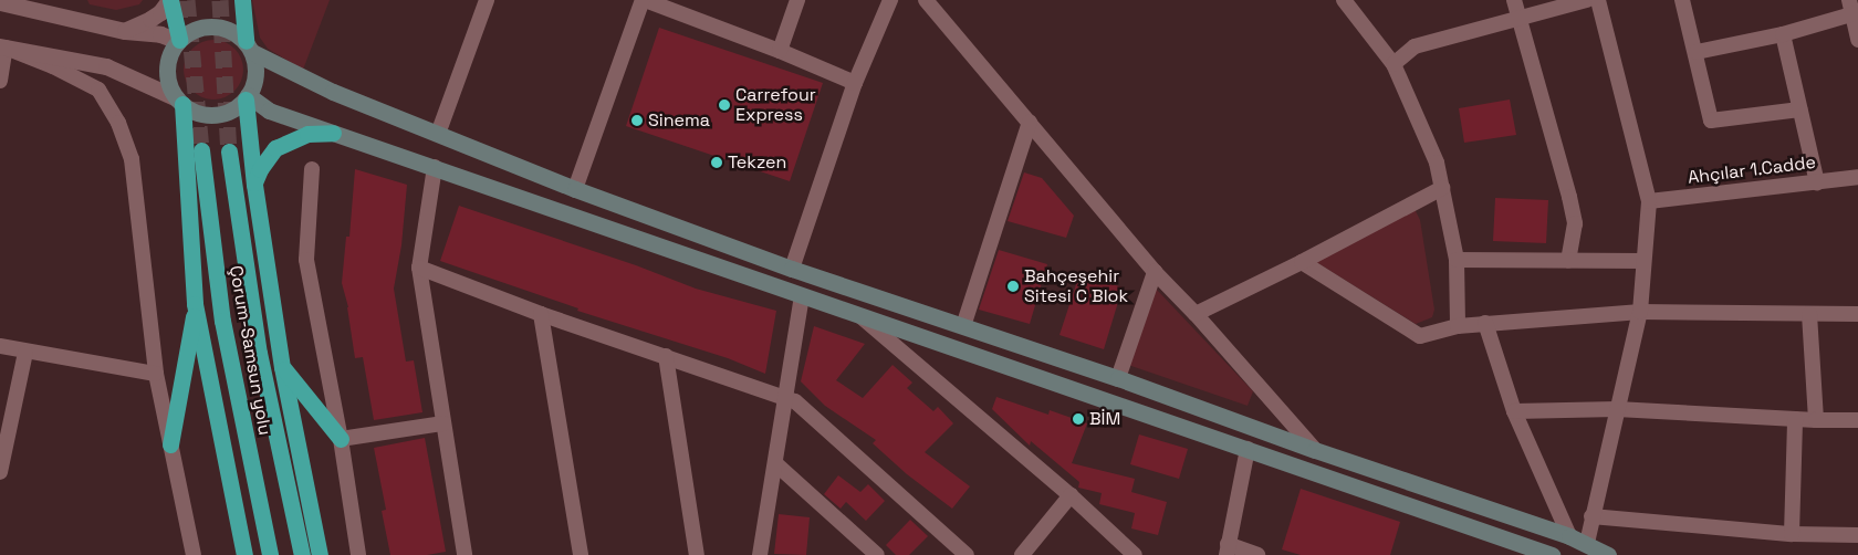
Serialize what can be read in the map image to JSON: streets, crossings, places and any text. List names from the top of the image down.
{
  "streets": {
    "highway": ["Çorum-Samsun yolu"],
    "street": ["Ahçılar 1.Cadde"]
  },
  "places": [
    "Carrefour Express",
    "Sinema",
    "Tekzen",
    "Bahçeşehir Sitesi C Blok",
    "BİM"
  ]
}
